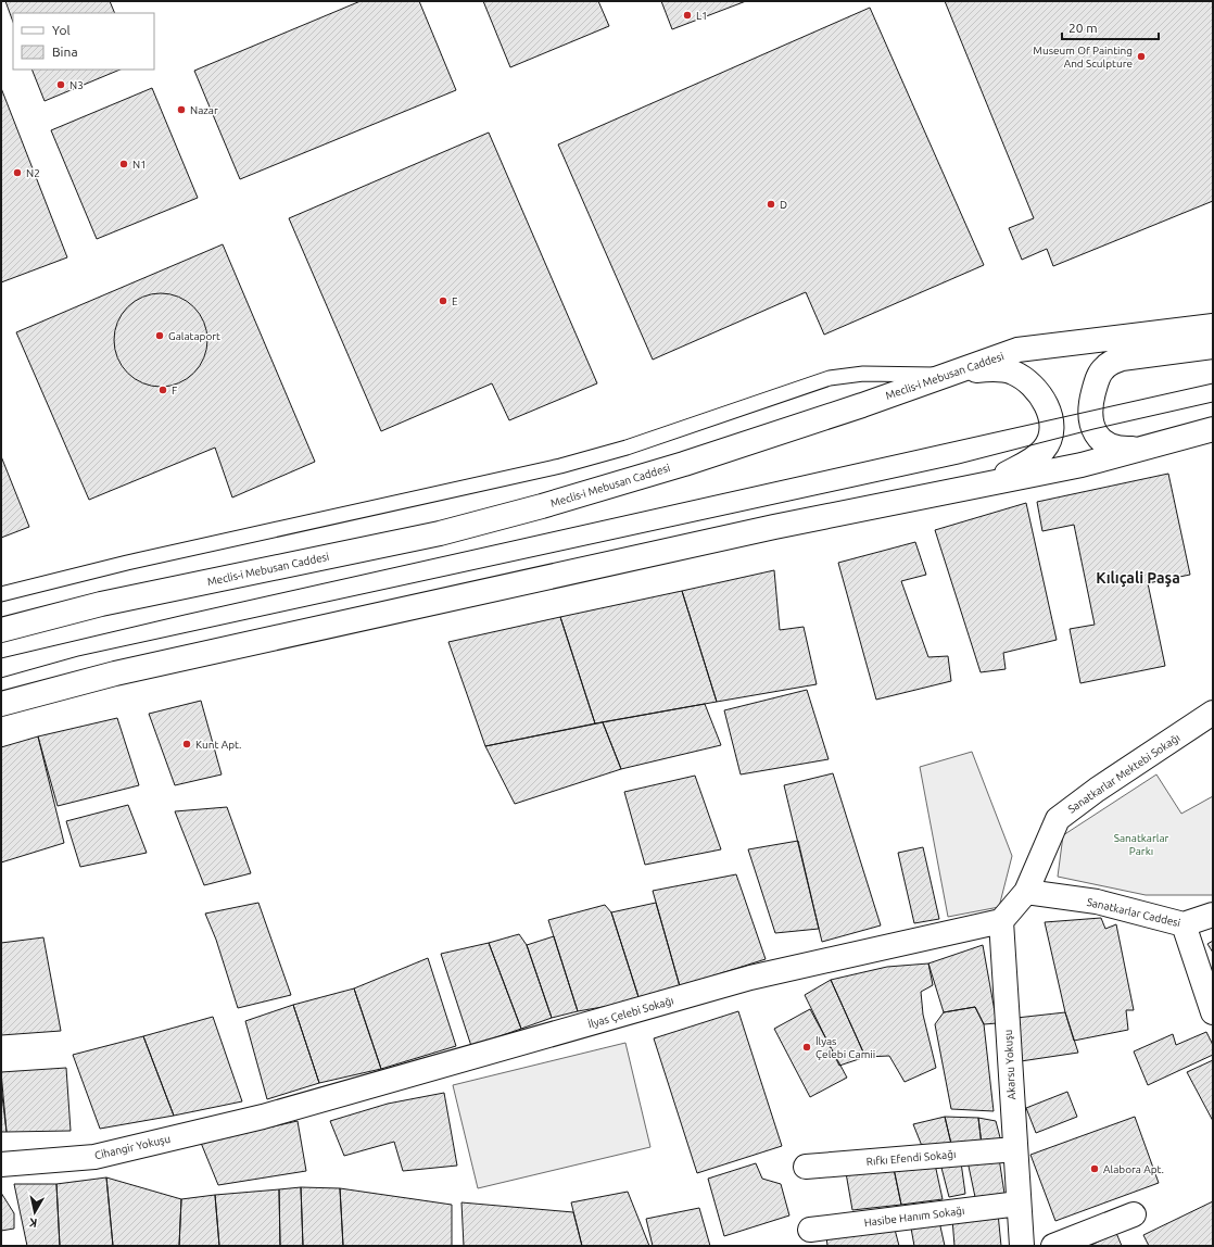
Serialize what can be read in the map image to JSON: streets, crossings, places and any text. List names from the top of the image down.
{
  "streets": {
    "main road": [
      "Meclis-i Mebusan Caddesi",
      "Sanatkarlar Mektebi Sokağı",
      "Sanatkarlar Caddesi",
      "İlyas Çelebi Sokağı",
      "Akarsu Yokuşu",
      "Cihangir Yokuşu",
      "Rıfkı Efendi Sokağı",
      "Hasibe Hanım Sokağı"
    ]
  },
  "crossings": [
    ["Sanatkarlar Mektebi Sokağı", "Sanatkarlar Caddesi"],
    ["İlyas Çelebi Sokağı", "Akarsu Yokuşu"],
    ["İlyas Çelebi Sokağı", "Cihangir Yokuşu"],
    ["Akarsu Yokuşu", "Rıfkı Efendi Sokağı"],
    ["Akarsu Yokuşu", "Hasibe Hanım Sokağı"]
  ],
  "districts": ["Kılıçali Paşa"],
  "parks": ["Sanatkarlar Parkı"],
  "places": [
    "L1",
    "Museum Of Painting And Sculpture",
    "N3",
    "Nazar",
    "N1",
    "N2",
    "D",
    "E",
    "Galataport",
    "F",
    "Kunt Apt.",
    "İlyas Çelebi Camii",
    "Alabora Apt."
  ],
  "legend": ["Yol", "Bina"],
  "scale_bar": "20 m",
  "north": "bottom"
}
